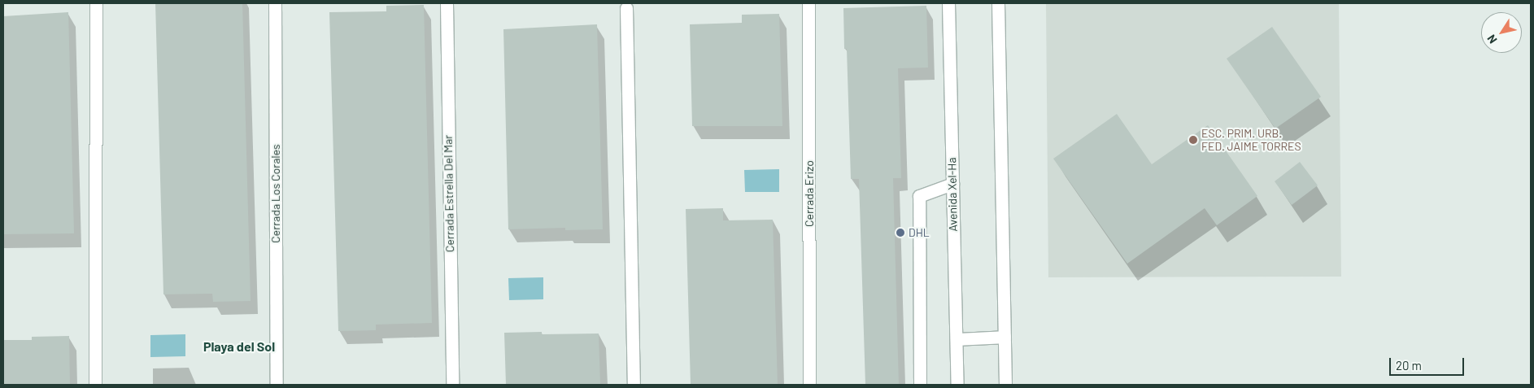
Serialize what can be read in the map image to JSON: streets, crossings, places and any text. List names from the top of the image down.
{
  "streets": {
    "street": [
      "Cerrada Los Corales",
      "Cerrada Estrella Del Mar",
      "Cerrada Erizo",
      "Avenida Xel-Ha"
    ]
  },
  "districts": ["Playa del Sol"],
  "places": ["ESC. PRIM. URB. FED. JAIME TORRES", "DHL"],
  "scale_bar": "20 m",
  "north": "bottom left"
}
